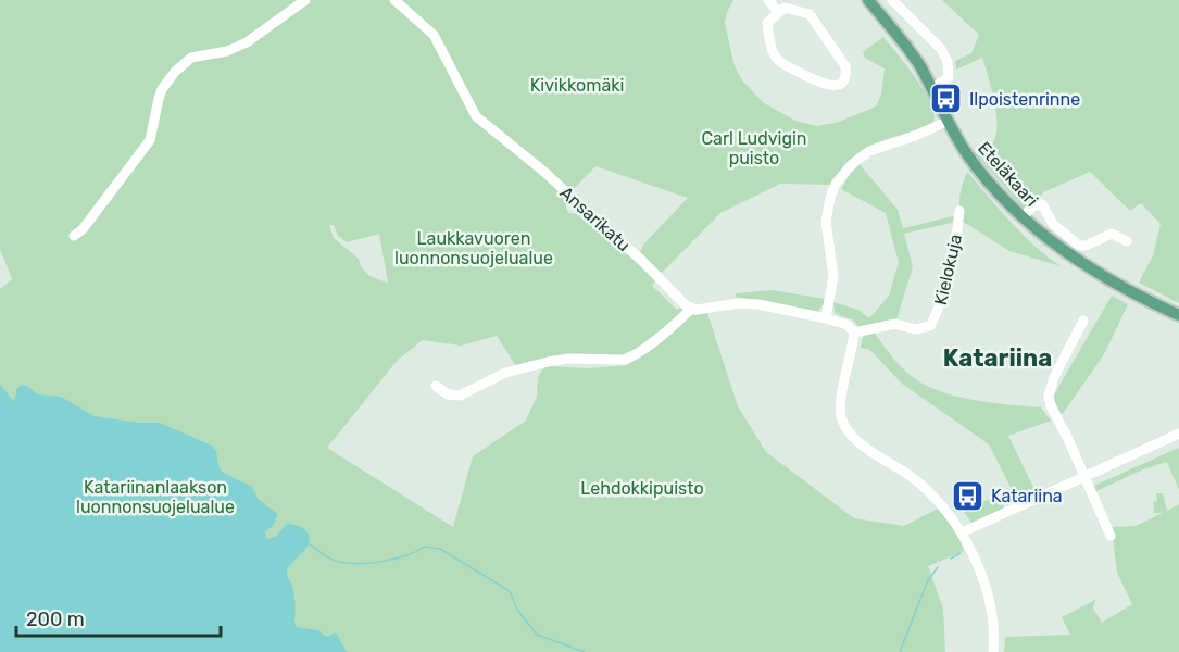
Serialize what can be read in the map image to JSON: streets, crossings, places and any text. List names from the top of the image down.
{
  "streets": {
    "main road": ["Eteläkaari"],
    "street": ["Ansarikatu", "Kielokuja"]
  },
  "districts": ["Katariina"],
  "parks": [
    "Kivikkomäki",
    "Carl Ludvigin puisto",
    "Laukkavuoren luonnonsuojelualue",
    "Katariinanlaakson luonnonsuojelualue",
    "Lehdokkipuisto"
  ],
  "places": {
    "bus stop": ["Ilpoistenrinne", "Katariina"]
  },
  "scale_bar": "200 m"
}
